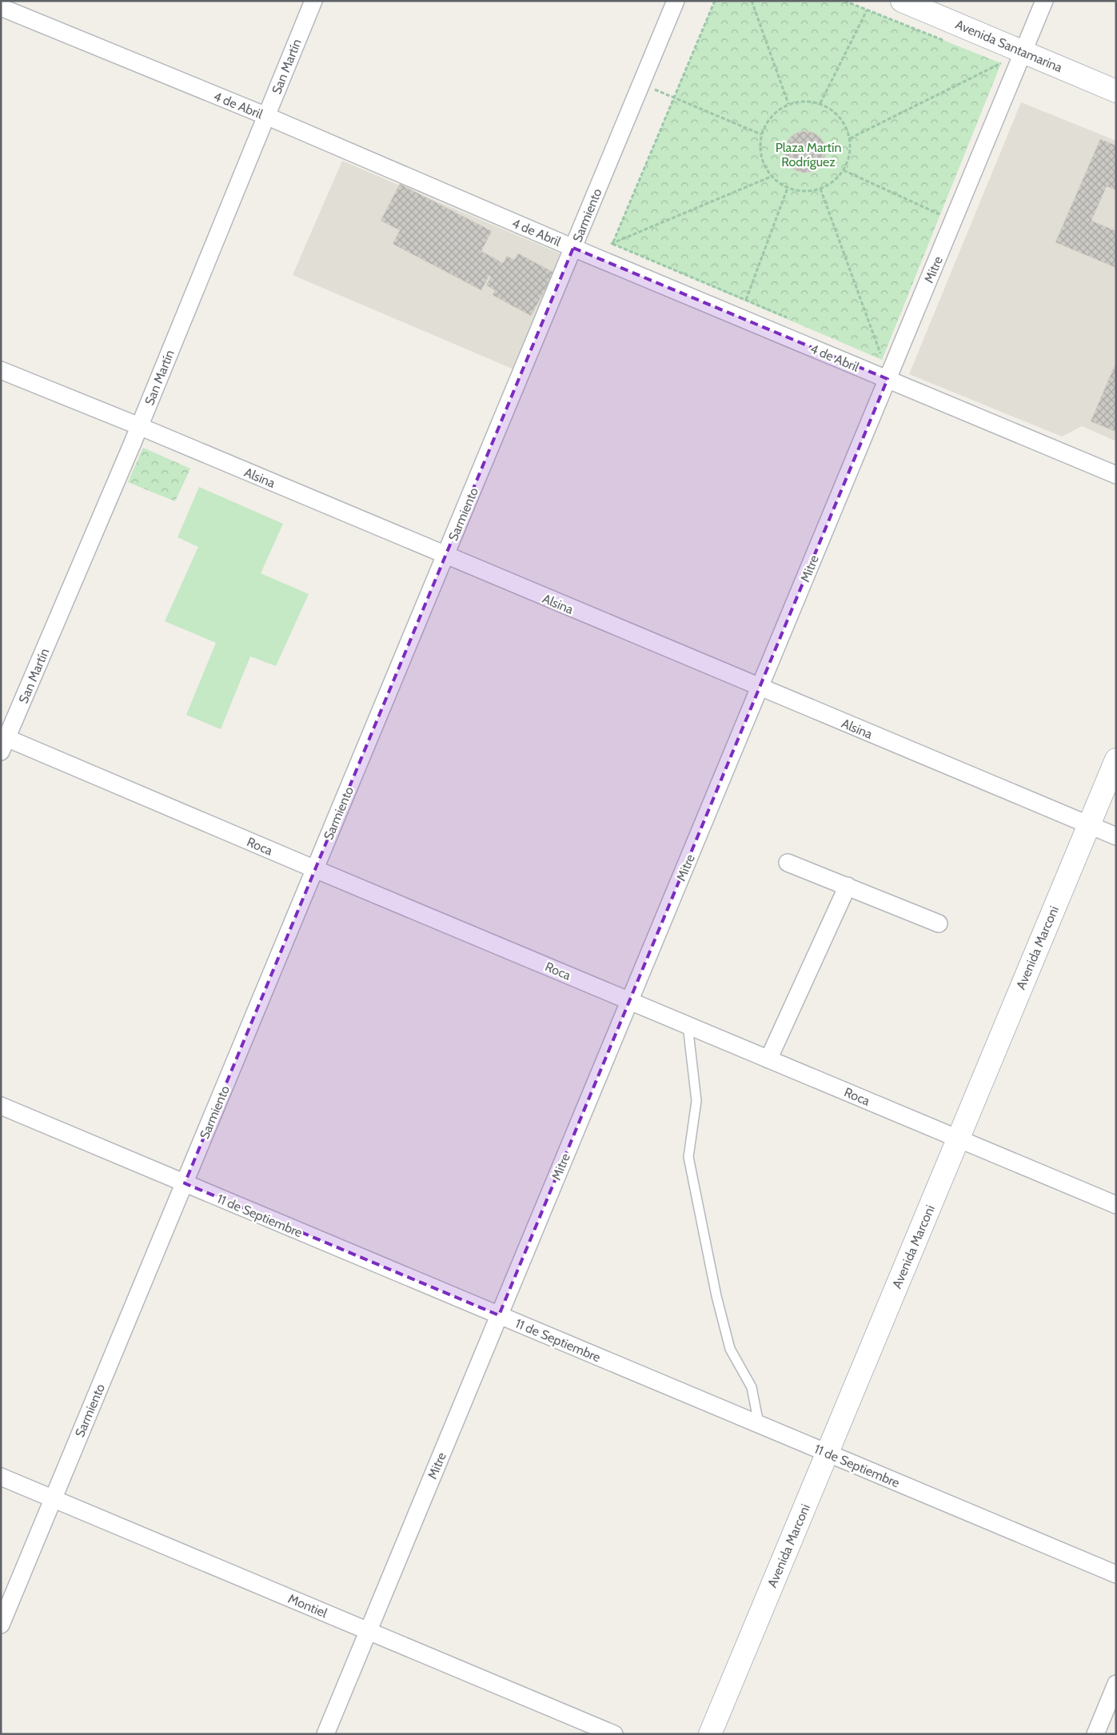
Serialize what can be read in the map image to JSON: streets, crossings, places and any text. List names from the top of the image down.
{
  "streets": {
    "main road": ["Avenida Santamarina", "Avenida Marconi"],
    "street": [
      "San Martín",
      "4 de Abril",
      "Sarmiento",
      "Mitre",
      "Alsina",
      "Roca",
      "11 de Septiembre",
      "Montiel"
    ]
  },
  "crossings": [
    ["Avenida Santamarina", "Mitre"],
    ["San Martín", "4 de Abril"],
    ["San Martín", "Alsina"],
    ["San Martín", "Roca"],
    ["4 de Abril", "Sarmiento"],
    ["4 de Abril", "Mitre"],
    ["Sarmiento", "Alsina"],
    ["Sarmiento", "Roca"],
    ["Sarmiento", "11 de Septiembre"],
    ["Sarmiento", "Montiel"],
    ["Mitre", "Alsina"],
    ["Mitre", "Roca"],
    ["Mitre", "11 de Septiembre"],
    ["Mitre", "Montiel"],
    ["Alsina", "Avenida Marconi"],
    ["Roca", "Avenida Marconi"],
    ["Avenida Marconi", "11 de Septiembre"]
  ],
  "parks": ["Plaza Martín Rodríguez"]
}
